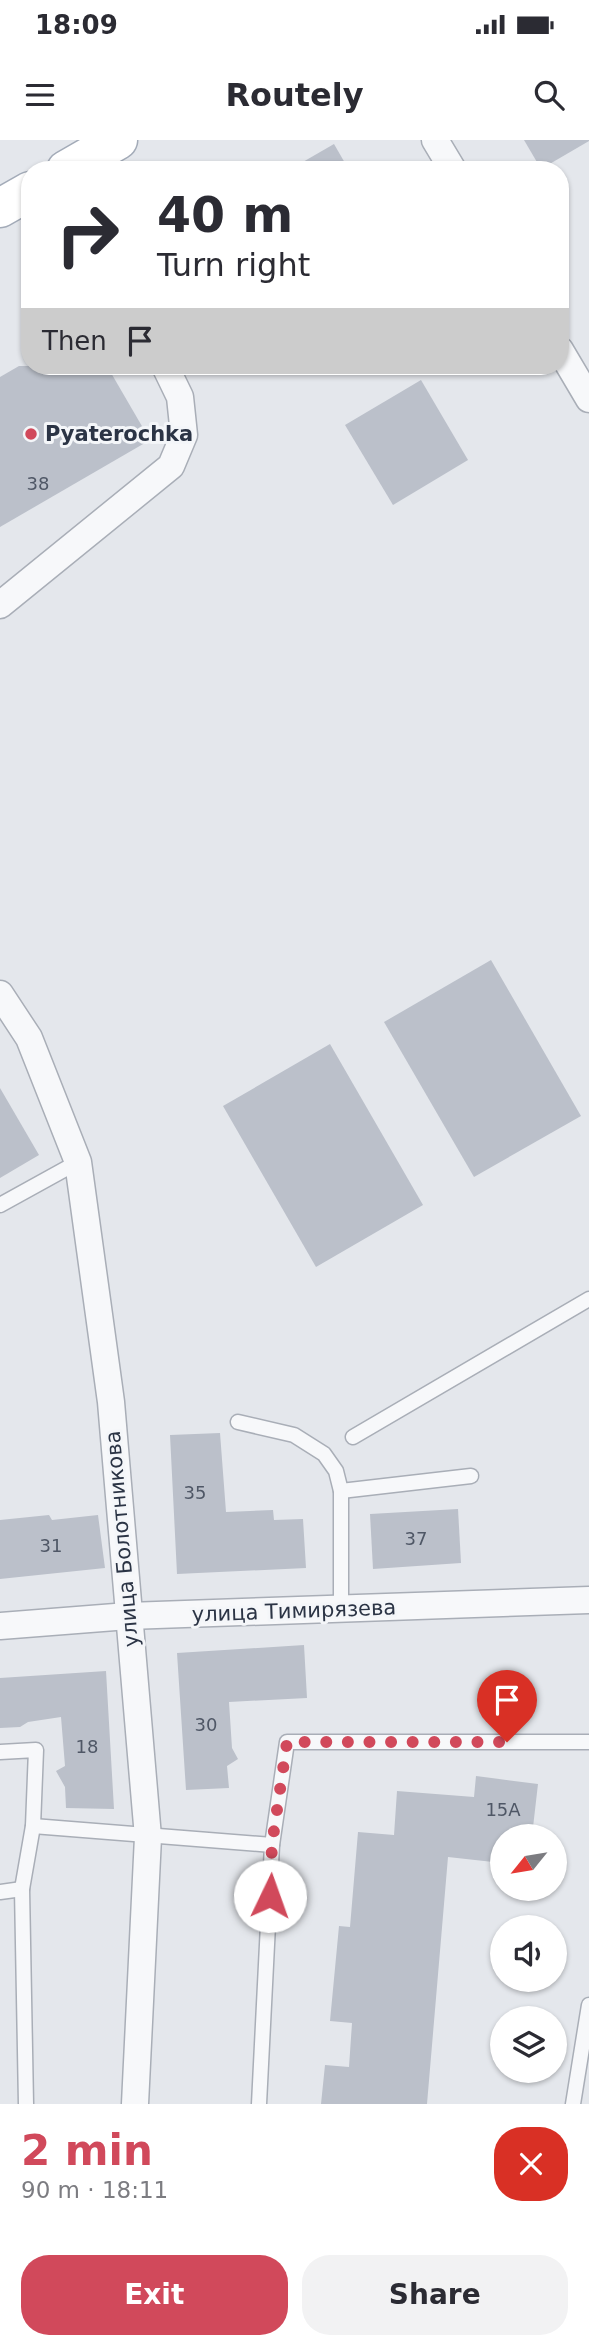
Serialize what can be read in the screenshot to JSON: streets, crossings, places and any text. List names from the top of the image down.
{
  "streets": {
    "street": ["улица Болотникова", "улица Тимирязева"]
  },
  "crossings": [
    ["улица Болотникова", "улица Тимирязева"]
  ],
  "places": ["Pyaterochka"],
  "house_numbers": [
    "38",
    "35",
    "37",
    "31",
    "30",
    "18",
    "15А"
  ],
  "north": "bottom left",
  "page": {
    "status": "18:09",
    "header": "Routely",
    "turn": ["40 m", "Turn right"],
    "then": "Then",
    "heading": ["2 min", "90 m · 18:11"],
    "buttons": ["Exit", "Share"]
  }
}
